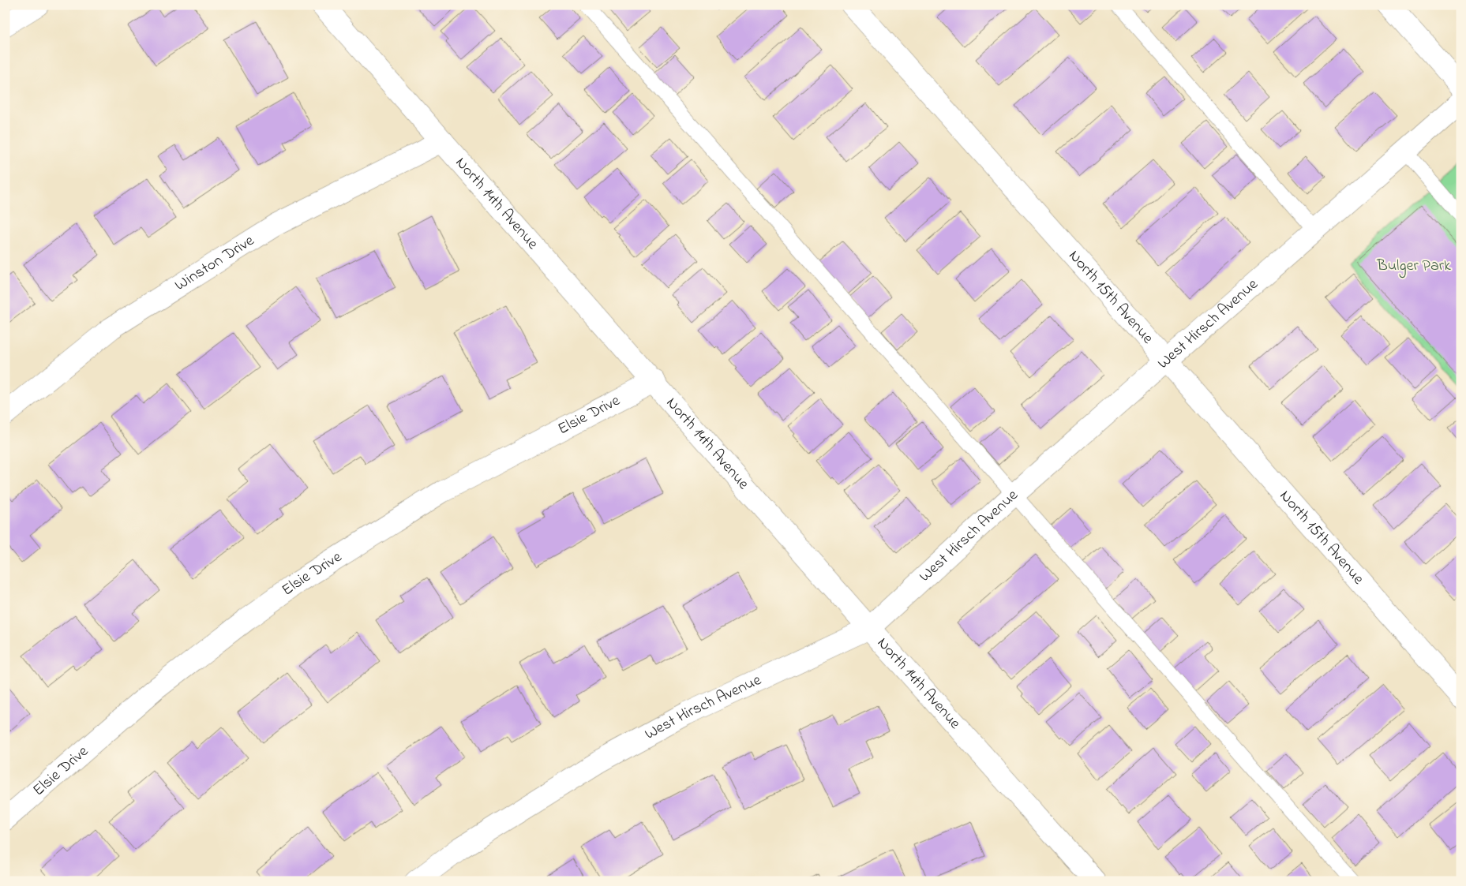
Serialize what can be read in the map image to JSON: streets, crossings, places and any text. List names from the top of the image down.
{
  "streets": {
    "street": [
      "North 14th Avenue",
      "Winston Drive",
      "North 15th Avenue",
      "West Hirsch Avenue",
      "Elsie Drive"
    ]
  },
  "crossings": [
    ["North 14th Avenue", "Winston Drive"],
    ["North 14th Avenue", "West Hirsch Avenue"],
    ["North 14th Avenue", "Elsie Drive"],
    ["North 15th Avenue", "West Hirsch Avenue"]
  ],
  "parks": ["Bulger Park"]
}
